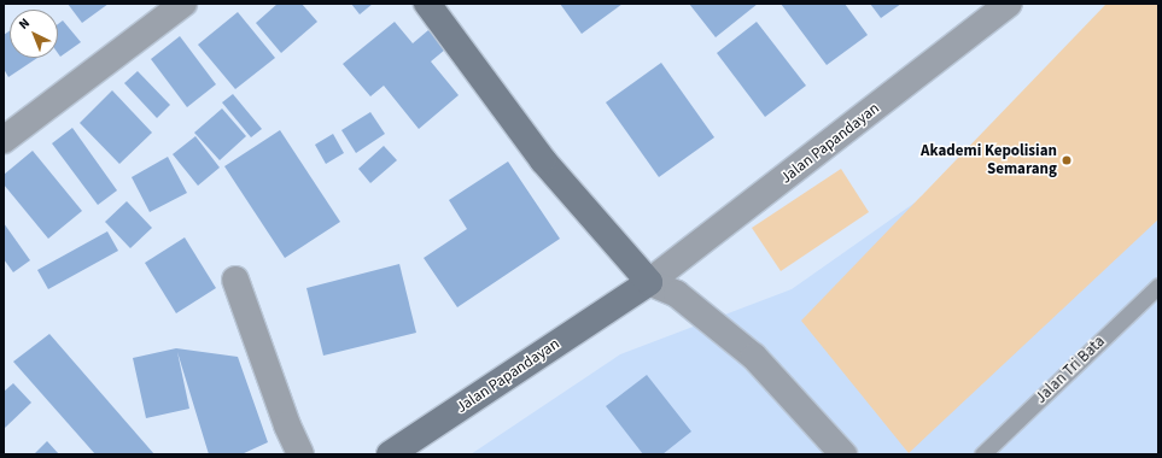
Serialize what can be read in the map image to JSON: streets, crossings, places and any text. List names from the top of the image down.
{
  "streets": {
    "main road": ["Jalan Papandayan"],
    "lane": ["Jalan Tri Bata"]
  },
  "places": ["Akademi Kepolisian Semarang"],
  "north": "top left"
}
